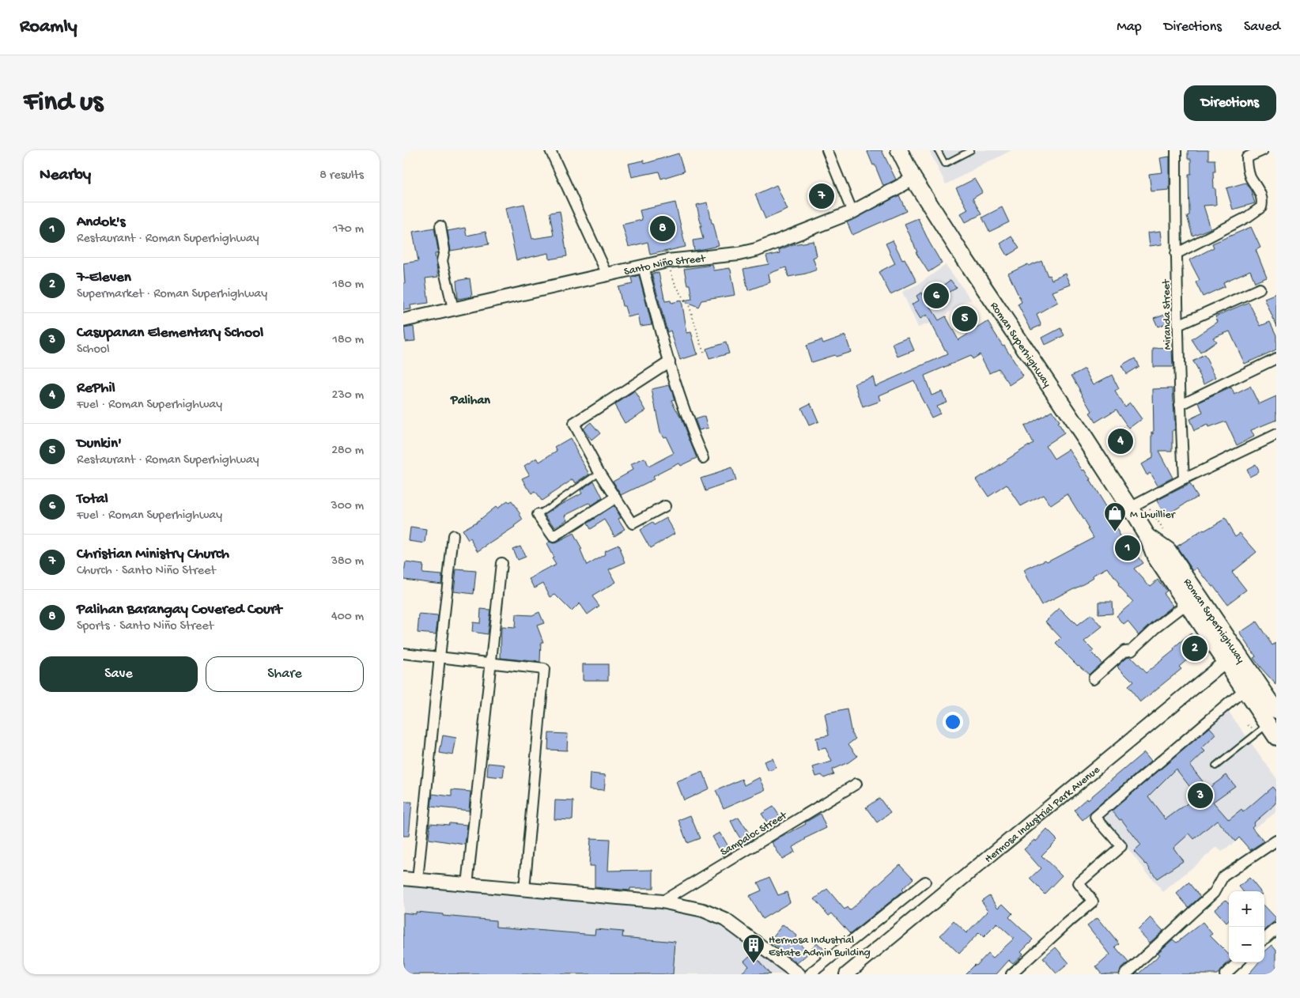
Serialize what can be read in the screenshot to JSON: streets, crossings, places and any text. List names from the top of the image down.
{
  "streets": {
    "main road": ["Roman Superhighway"],
    "street": [
      "Santo Niño Street",
      "Miranda Street",
      "Hermosa Industrial Park Avenue",
      "Sampaloc Street"
    ]
  },
  "crossings": [
    ["Santo Niño Street", "Roman Superhighway"],
    ["Roman Superhighway", "Hermosa Industrial Park Avenue"]
  ],
  "districts": ["Palihan"],
  "places": {
    "shop": ["M Lhuillier"],
    "building": ["Hermosa Industrial Estate Admin Building"]
  },
  "page": {
    "header": "Roamly",
    "nav": ["Map", "Directions", "Saved"],
    "buttons": [
      "Directions",
      ["Save", "Share"]
    ],
    "title": "Find us",
    "heading": ["Nearby", "8 results"],
    "pins": [
      "7",
      "8",
      "6",
      "5",
      "4",
      "1",
      "2",
      "3"
    ],
    "list": [
      {
        "mark": "1",
        "name": "Andok's",
        "note": "Restaurant · Roman Superhighway",
        "value": "170 m"
      },
      {
        "mark": "2",
        "name": "7-Eleven",
        "note": "Supermarket · Roman Superhighway",
        "value": "180 m"
      },
      {
        "mark": "3",
        "name": "Casupanan Elementary School",
        "note": "School",
        "value": "180 m"
      },
      {
        "mark": "4",
        "name": "RePhil",
        "note": "Fuel · Roman Superhighway",
        "value": "230 m"
      },
      {
        "mark": "5",
        "name": "Dunkin'",
        "note": "Restaurant · Roman Superhighway",
        "value": "280 m"
      },
      {
        "mark": "6",
        "name": "Total",
        "note": "Fuel · Roman Superhighway",
        "value": "300 m"
      },
      {
        "mark": "7",
        "name": "Christian Ministry Church",
        "note": "Church · Santo Niño Street",
        "value": "380 m"
      },
      {
        "mark": "8",
        "name": "Palihan Barangay Covered Court",
        "note": "Sports · Santo Niño Street",
        "value": "400 m"
      }
    ],
    "map_buttons": ["+", "−"]
  }
}
